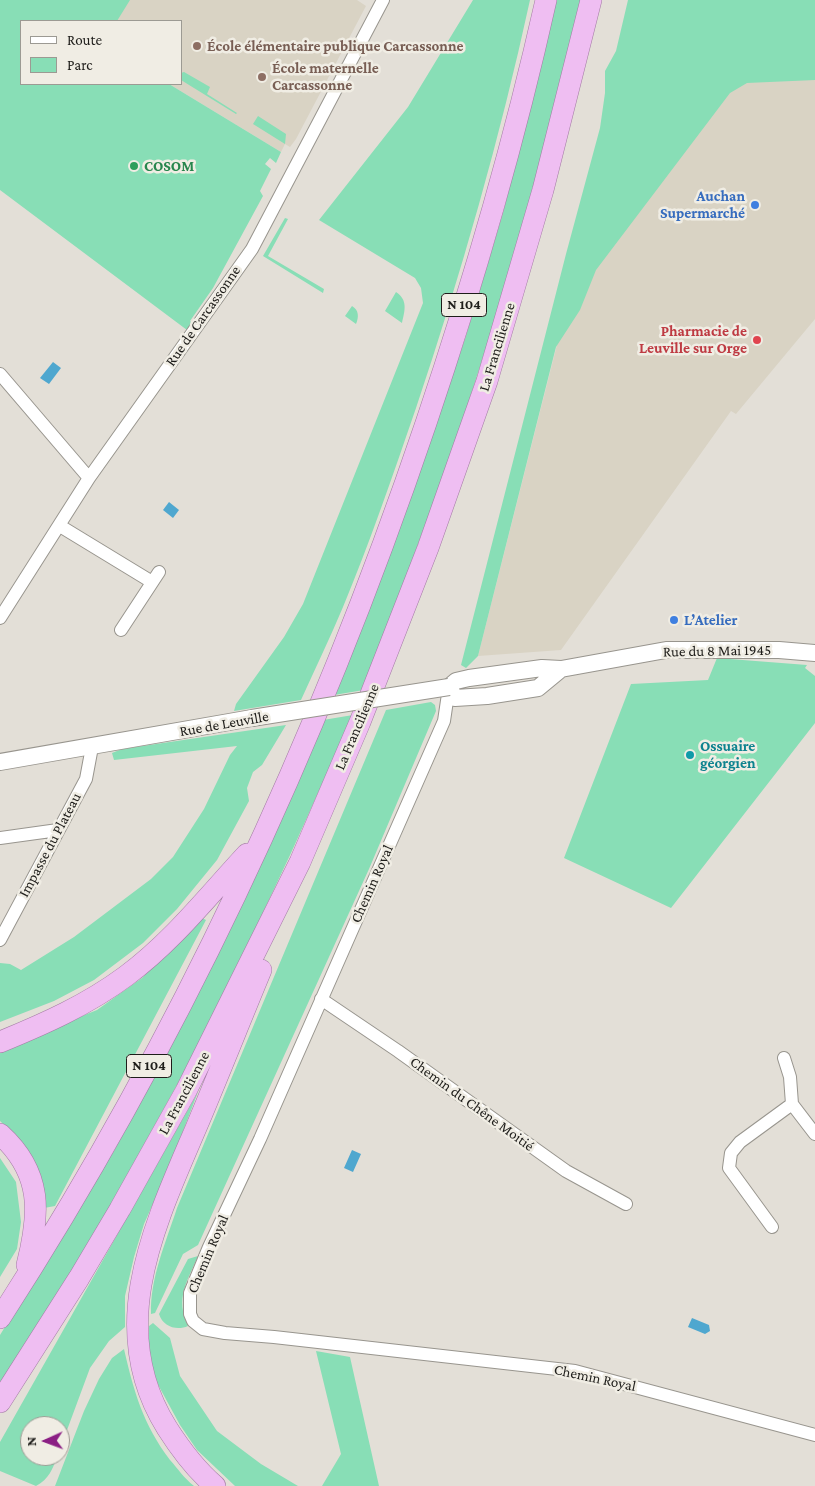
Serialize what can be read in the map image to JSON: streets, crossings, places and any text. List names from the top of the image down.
{
  "streets": {
    "highway": ["N 104", "La Francilienne"],
    "street": [
      "Rue de Carcassonne",
      "Rue du 8 Mai 1945",
      "Rue de Leuville",
      "Impasse du Plateau",
      "Chemin Royal",
      "Chemin du Chêne Moitié"
    ]
  },
  "crossings": [
    ["Rue du 8 Mai 1945", "Rue de Leuville"],
    ["Rue du 8 Mai 1945", "Chemin Royal"],
    ["Rue de Leuville", "Impasse du Plateau"],
    ["Rue de Leuville", "Chemin Royal"],
    ["Chemin Royal", "Chemin du Chêne Moitié"]
  ],
  "places": [
    "École élémentaire publique Carcassonne",
    "École maternelle Carcassonne",
    "COSOM",
    "Auchan Supermarché",
    "Pharmacie de Leuville sur Orge",
    "L’Atelier",
    "Ossuaire géorgien"
  ],
  "legend": ["Route", "Parc"],
  "north": "left"
}
